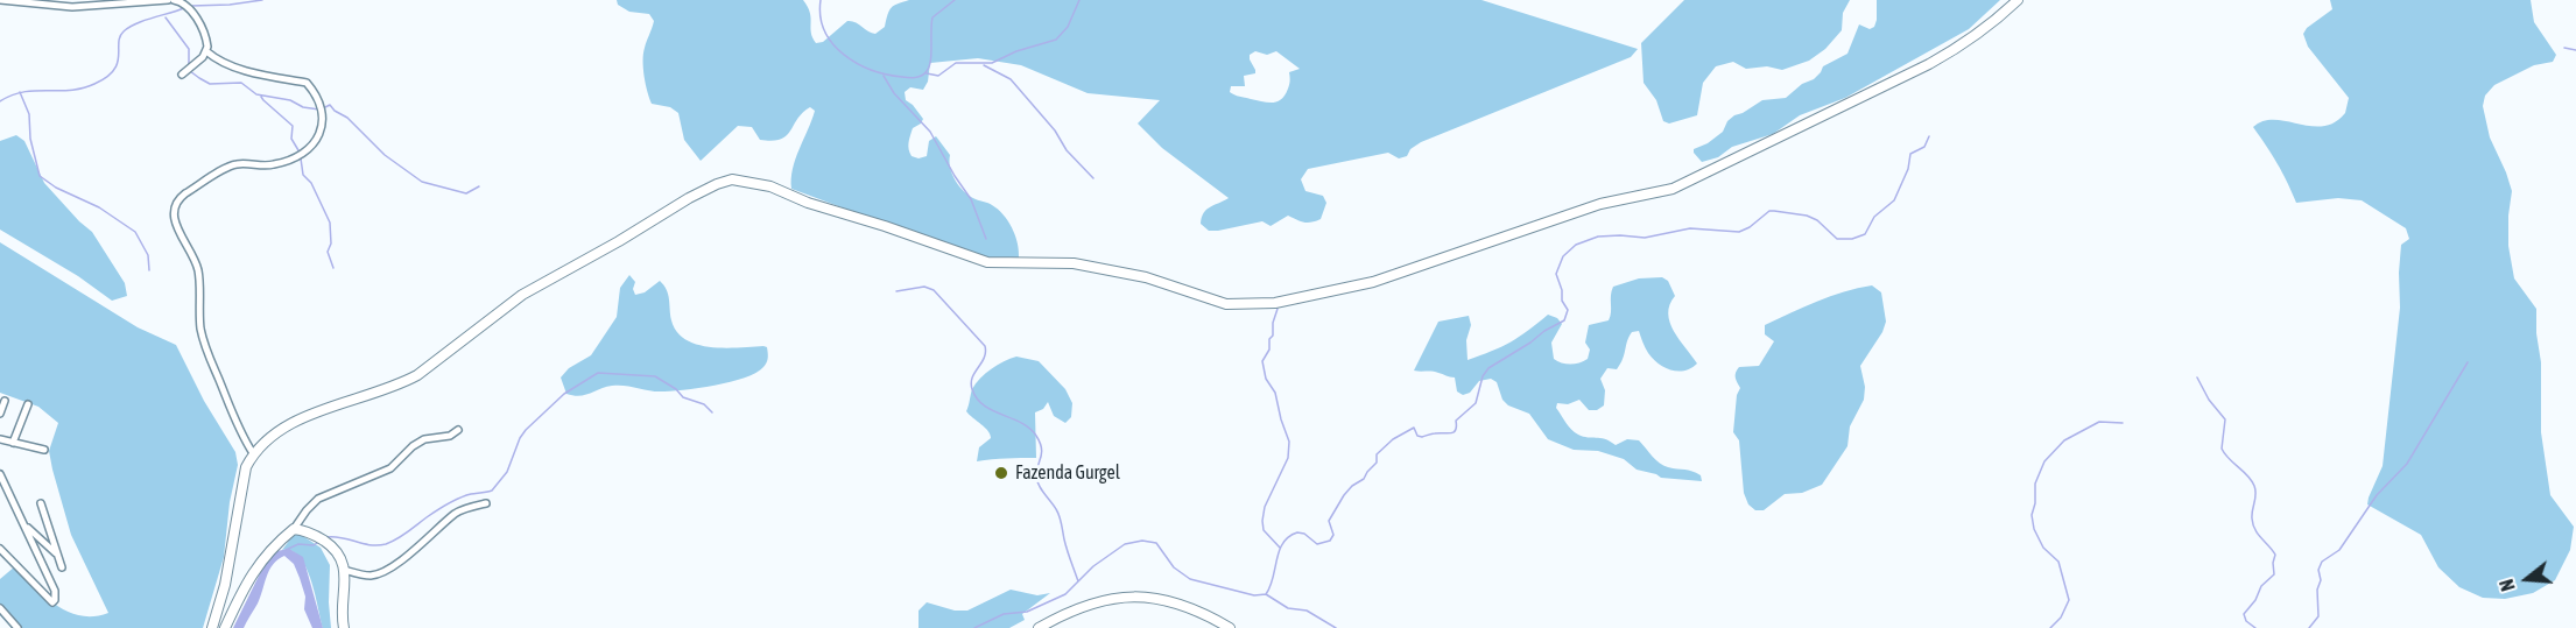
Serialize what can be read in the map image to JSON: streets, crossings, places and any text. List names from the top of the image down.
{
  "places": ["Fazenda Gurgel"],
  "north": "left"
}
